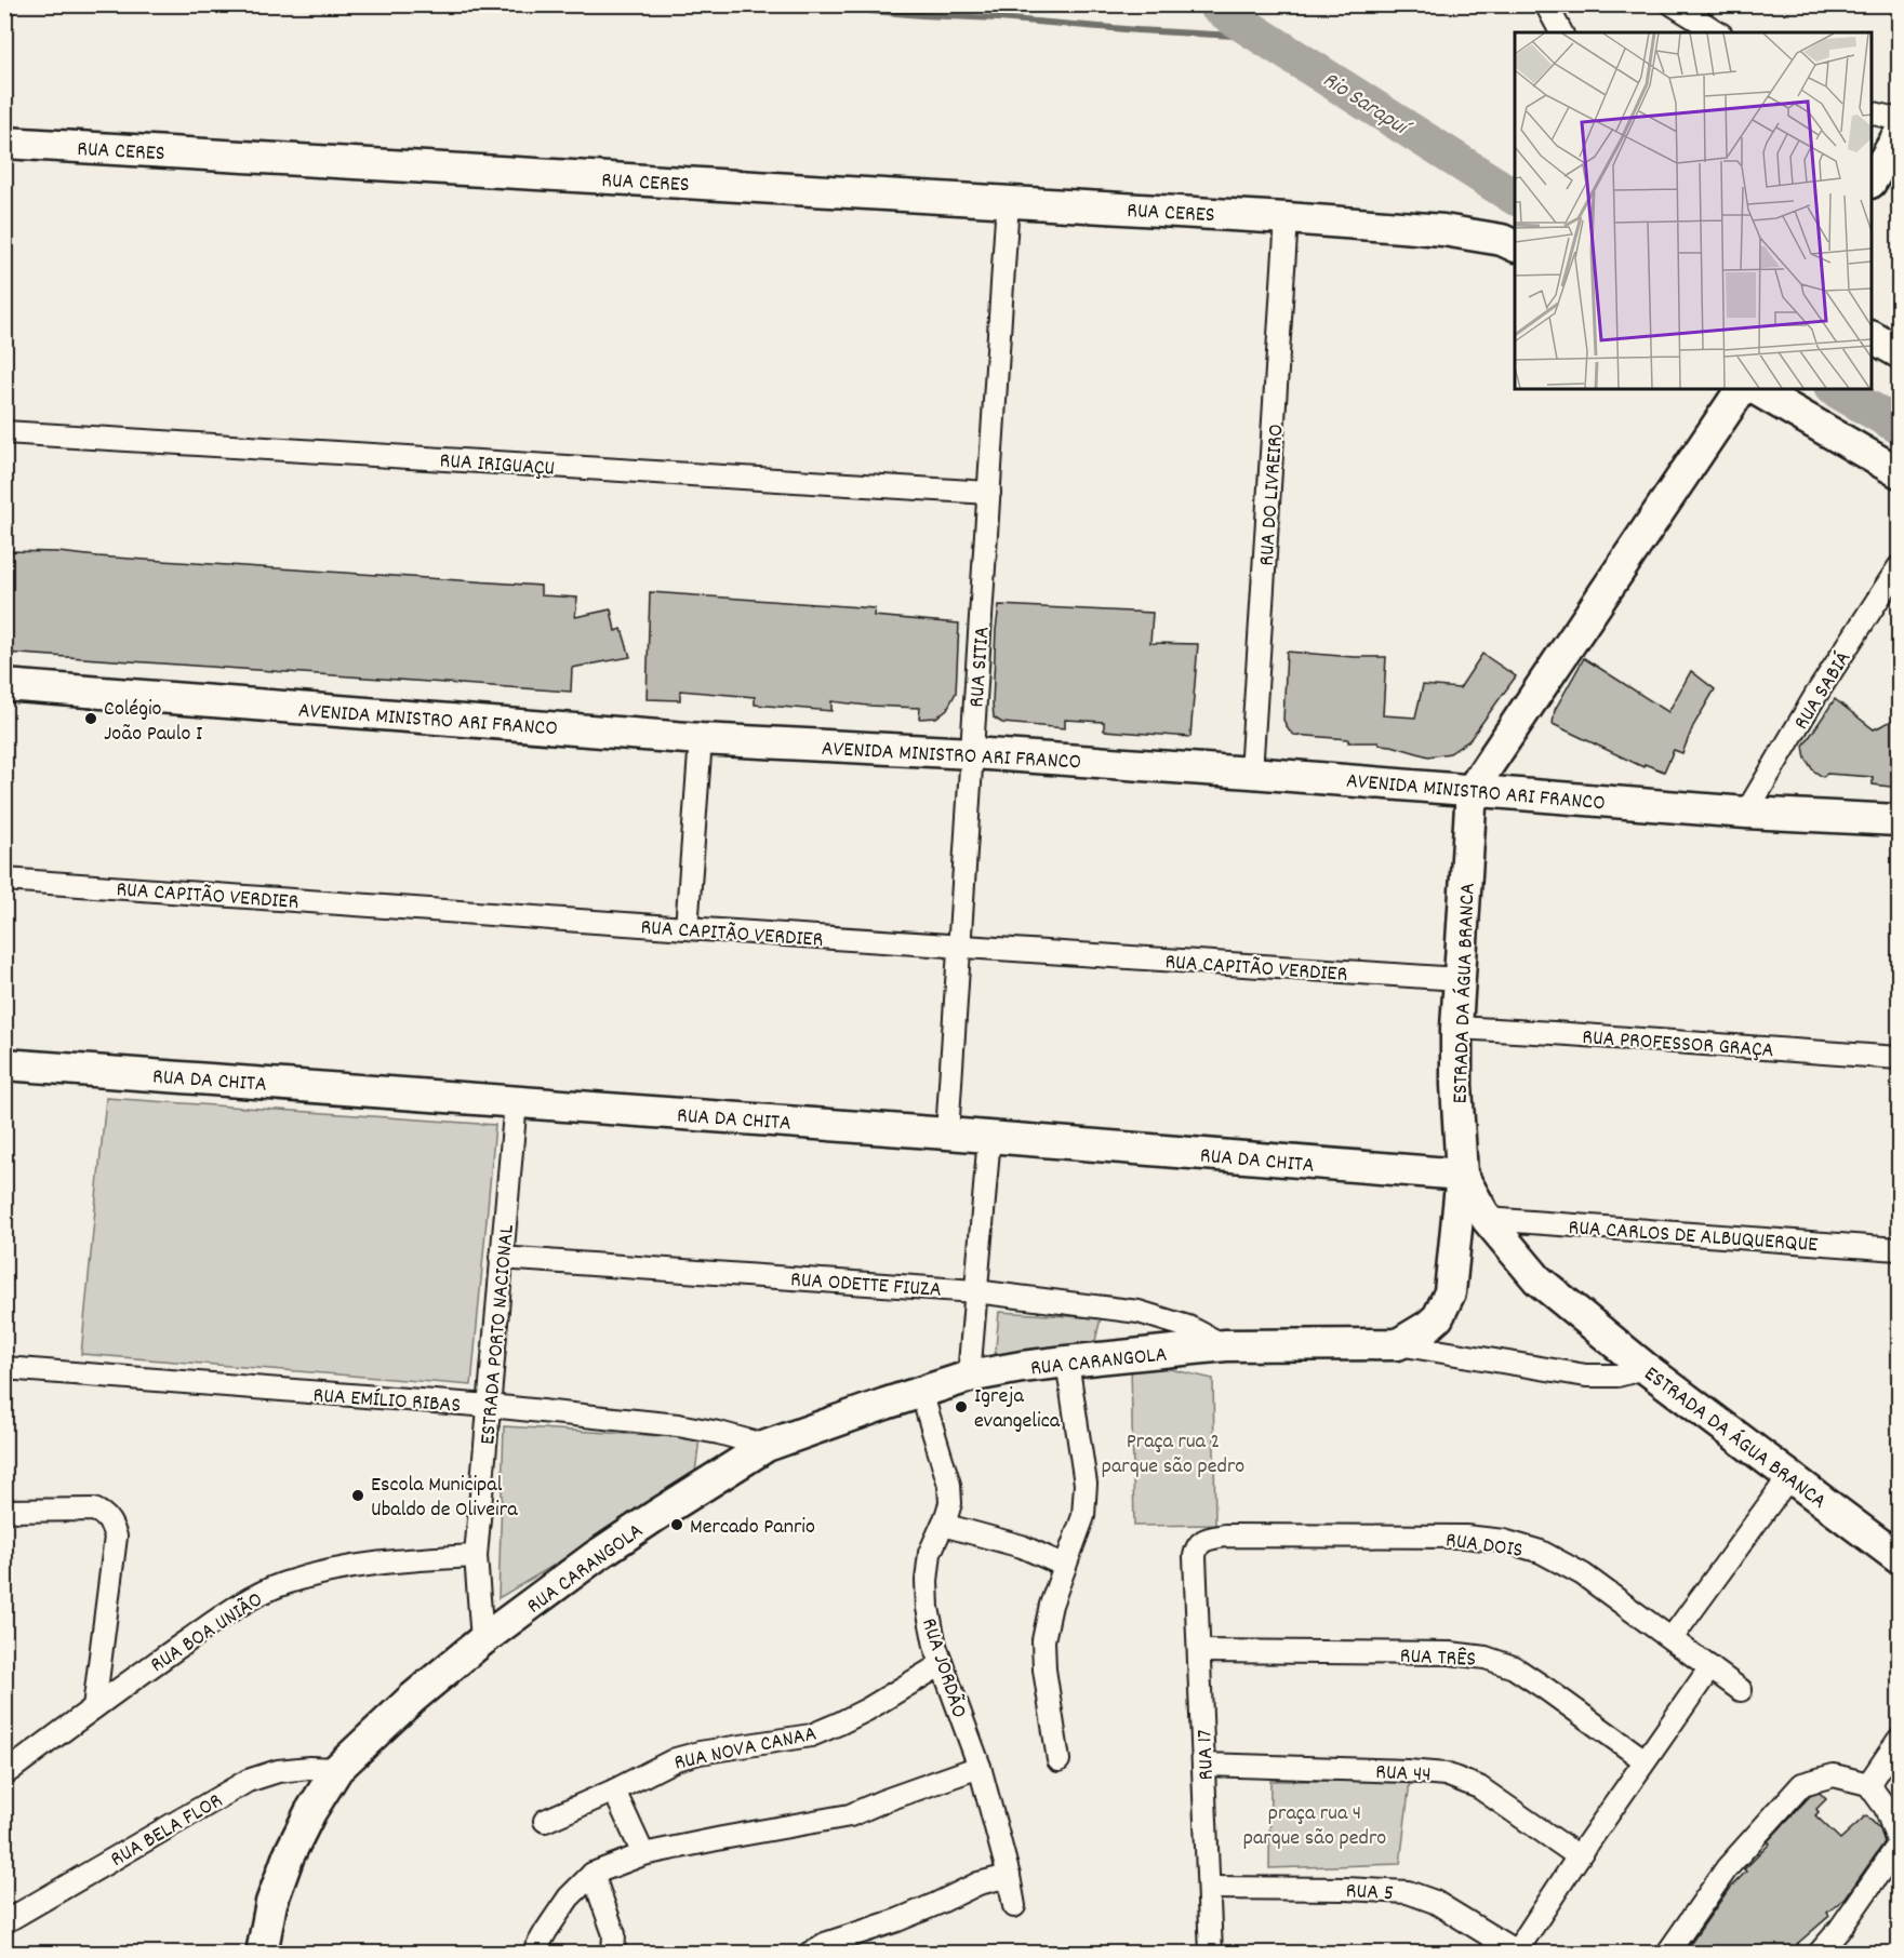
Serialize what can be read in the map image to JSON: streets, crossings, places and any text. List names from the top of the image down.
{
  "streets": {
    "street": [
      "RUA CERES",
      "RUA IRIGUAÇU",
      "RUA DO LIVREIRO",
      "RUA SITIA",
      "RUA SABIÁ",
      "AVENIDA MINISTRO ARI FRANCO",
      "RUA CAPITÃO VERDIER",
      "ESTRADA DA ÁGUA BRANCA",
      "RUA PROFESSOR GRAÇA",
      "RUA DA CHITA",
      "RUA CARLOS DE ALBUQUERQUE",
      "RUA ODETTE FIUZA",
      "ESTRADA PORTO NACIONAL",
      "RUA CARANGOLA",
      "RUA EMÍLIO RIBAS",
      "RUA DOIS",
      "RUA BOA UNIÃO",
      "RUA TRÊS",
      "RUA JORDÃO",
      "RUA NOVA CANAA",
      "RUA 17",
      "RUA 44",
      "RUA BELA FLOR",
      "RUA 5"
    ]
  },
  "crossings": [
    ["RUA CERES", "RUA DO LIVREIRO"],
    ["RUA CERES", "RUA SITIA"],
    ["RUA IRIGUAÇU", "RUA SITIA"],
    ["RUA DO LIVREIRO", "AVENIDA MINISTRO ARI FRANCO"],
    ["RUA SITIA", "AVENIDA MINISTRO ARI FRANCO"],
    ["RUA SITIA", "RUA CAPITÃO VERDIER"],
    ["RUA SITIA", "RUA DA CHITA"],
    ["RUA SABIÁ", "AVENIDA MINISTRO ARI FRANCO"],
    ["AVENIDA MINISTRO ARI FRANCO", "ESTRADA DA ÁGUA BRANCA"],
    ["RUA CAPITÃO VERDIER", "ESTRADA DA ÁGUA BRANCA"],
    ["ESTRADA DA ÁGUA BRANCA", "RUA PROFESSOR GRAÇA"],
    ["ESTRADA DA ÁGUA BRANCA", "RUA DA CHITA"],
    ["ESTRADA DA ÁGUA BRANCA", "RUA CARLOS DE ALBUQUERQUE"],
    ["RUA DA CHITA", "ESTRADA PORTO NACIONAL"],
    ["RUA ODETTE FIUZA", "ESTRADA PORTO NACIONAL"],
    ["RUA ODETTE FIUZA", "RUA CARANGOLA"],
    ["ESTRADA PORTO NACIONAL", "RUA CARANGOLA"],
    ["ESTRADA PORTO NACIONAL", "RUA EMÍLIO RIBAS"],
    ["ESTRADA PORTO NACIONAL", "RUA BOA UNIÃO"],
    ["RUA CARANGOLA", "RUA EMÍLIO RIBAS"],
    ["RUA CARANGOLA", "RUA JORDÃO"],
    ["RUA DOIS", "RUA 17"],
    ["RUA TRÊS", "RUA 17"],
    ["RUA JORDÃO", "RUA NOVA CANAA"],
    ["RUA 17", "RUA 44"],
    ["RUA 17", "RUA 5"]
  ],
  "water": ["Rio Sarapuí"],
  "parks": ["Praça rua 2 parque são pedro", "praça rua 4 parque são pedro"],
  "places": [
    "Colégio João Paulo I",
    "Igreja evangelica",
    "Escola Municipal Ubaldo de Oliveira",
    "Mercado Panrio"
  ]
}
